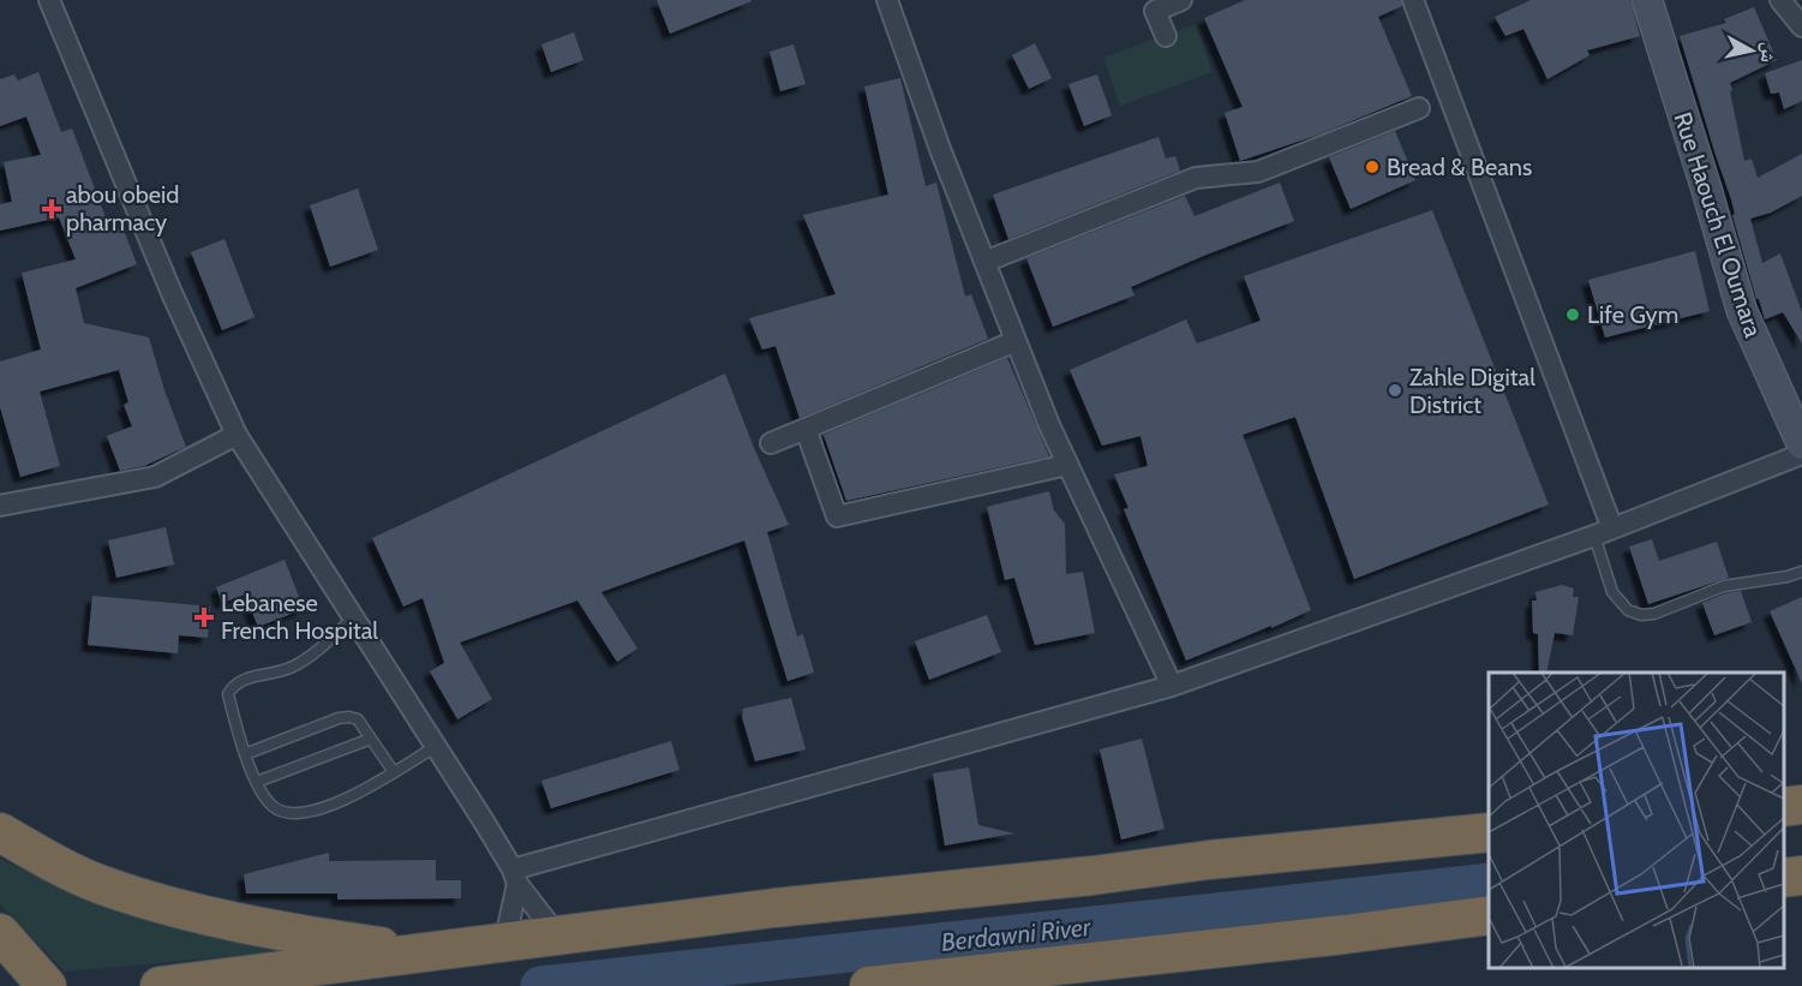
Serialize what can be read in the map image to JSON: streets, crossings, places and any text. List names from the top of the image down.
{
  "streets": {
    "main road": ["Rue Haouch El Oumara"]
  },
  "water": ["Berdawni River"],
  "places": {
    "other": ["Bread & Beans", "Life Gym", "Zahle Digital District"],
    "health": ["abou obeid pharmacy", "Lebanese French Hospital"]
  },
  "north": "right"
}
